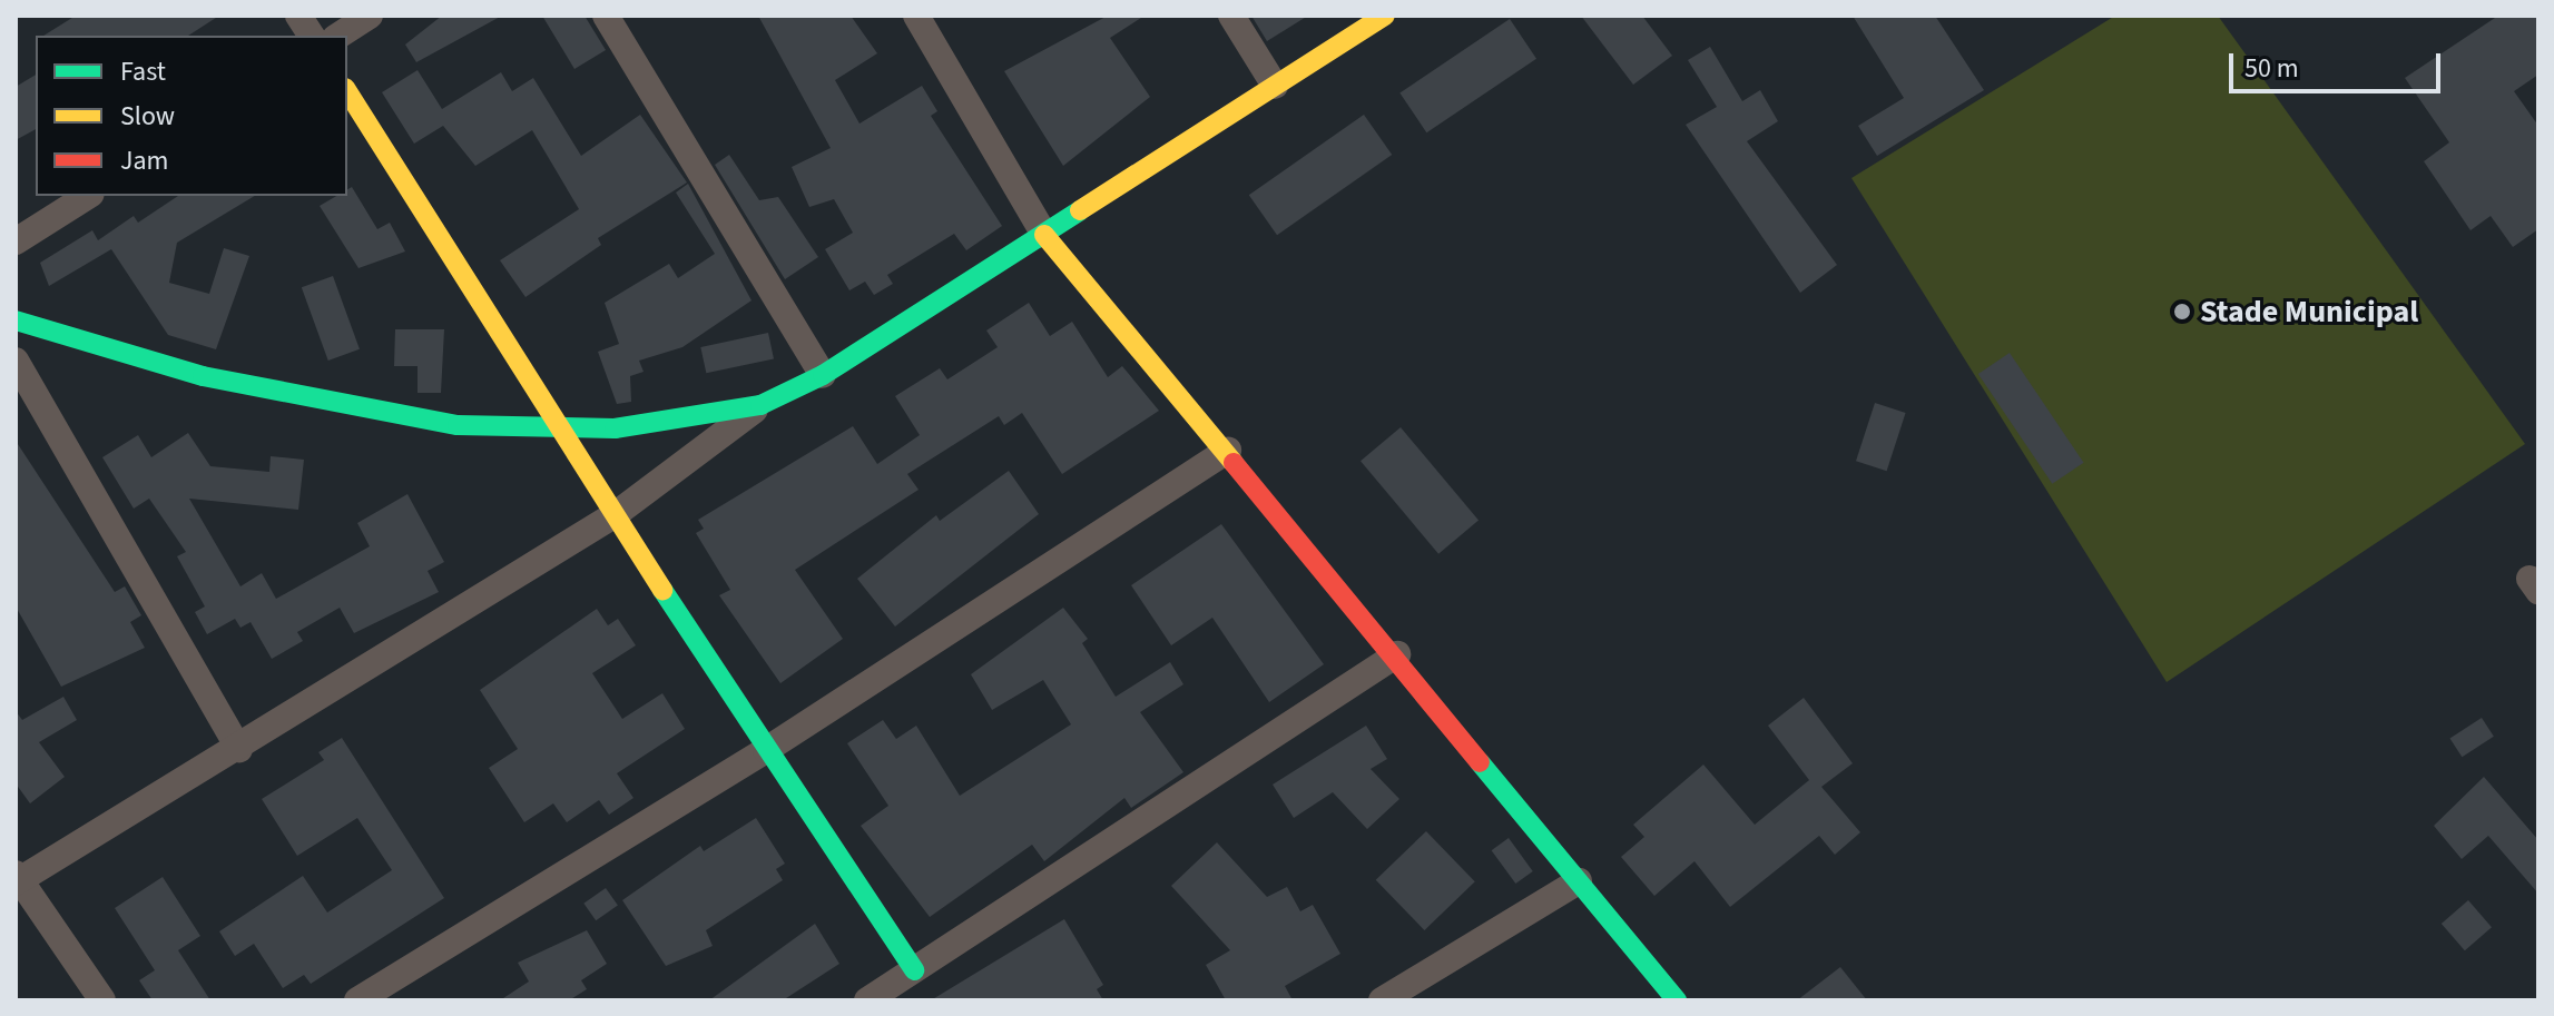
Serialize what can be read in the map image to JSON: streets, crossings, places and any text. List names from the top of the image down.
{
  "places": ["Stade Municipal"],
  "legend": ["Fast", "Slow", "Jam"],
  "scale_bar": "50 m"
}
